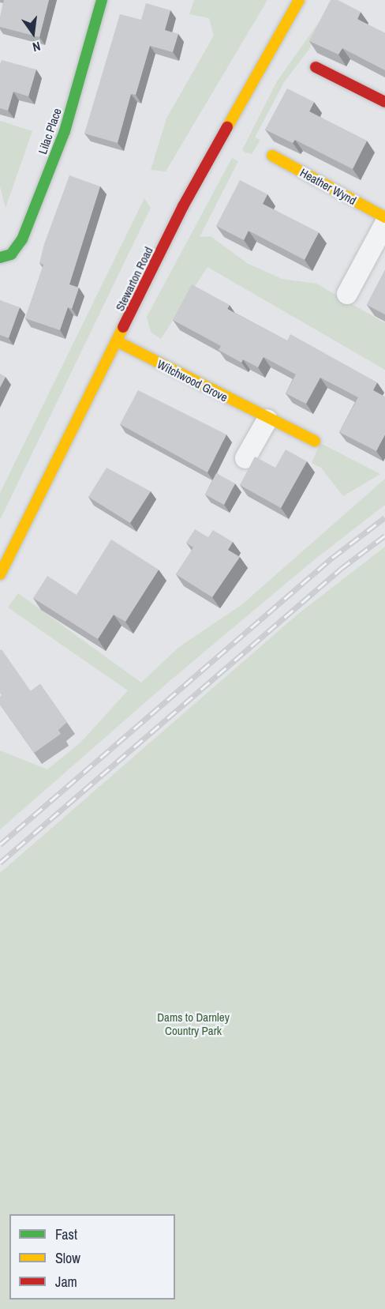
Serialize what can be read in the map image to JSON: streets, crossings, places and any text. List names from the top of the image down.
{
  "streets": {
    "street": [
      "Lilac Place",
      "Heather Wynd",
      "Stewarton Road",
      "Witchwood Grove"
    ]
  },
  "crossings": [
    ["Stewarton Road", "Witchwood Grove"]
  ],
  "parks": ["Dams to Darnley Country Park"],
  "legend": ["Fast", "Slow", "Jam"],
  "north": "bottom"
}
